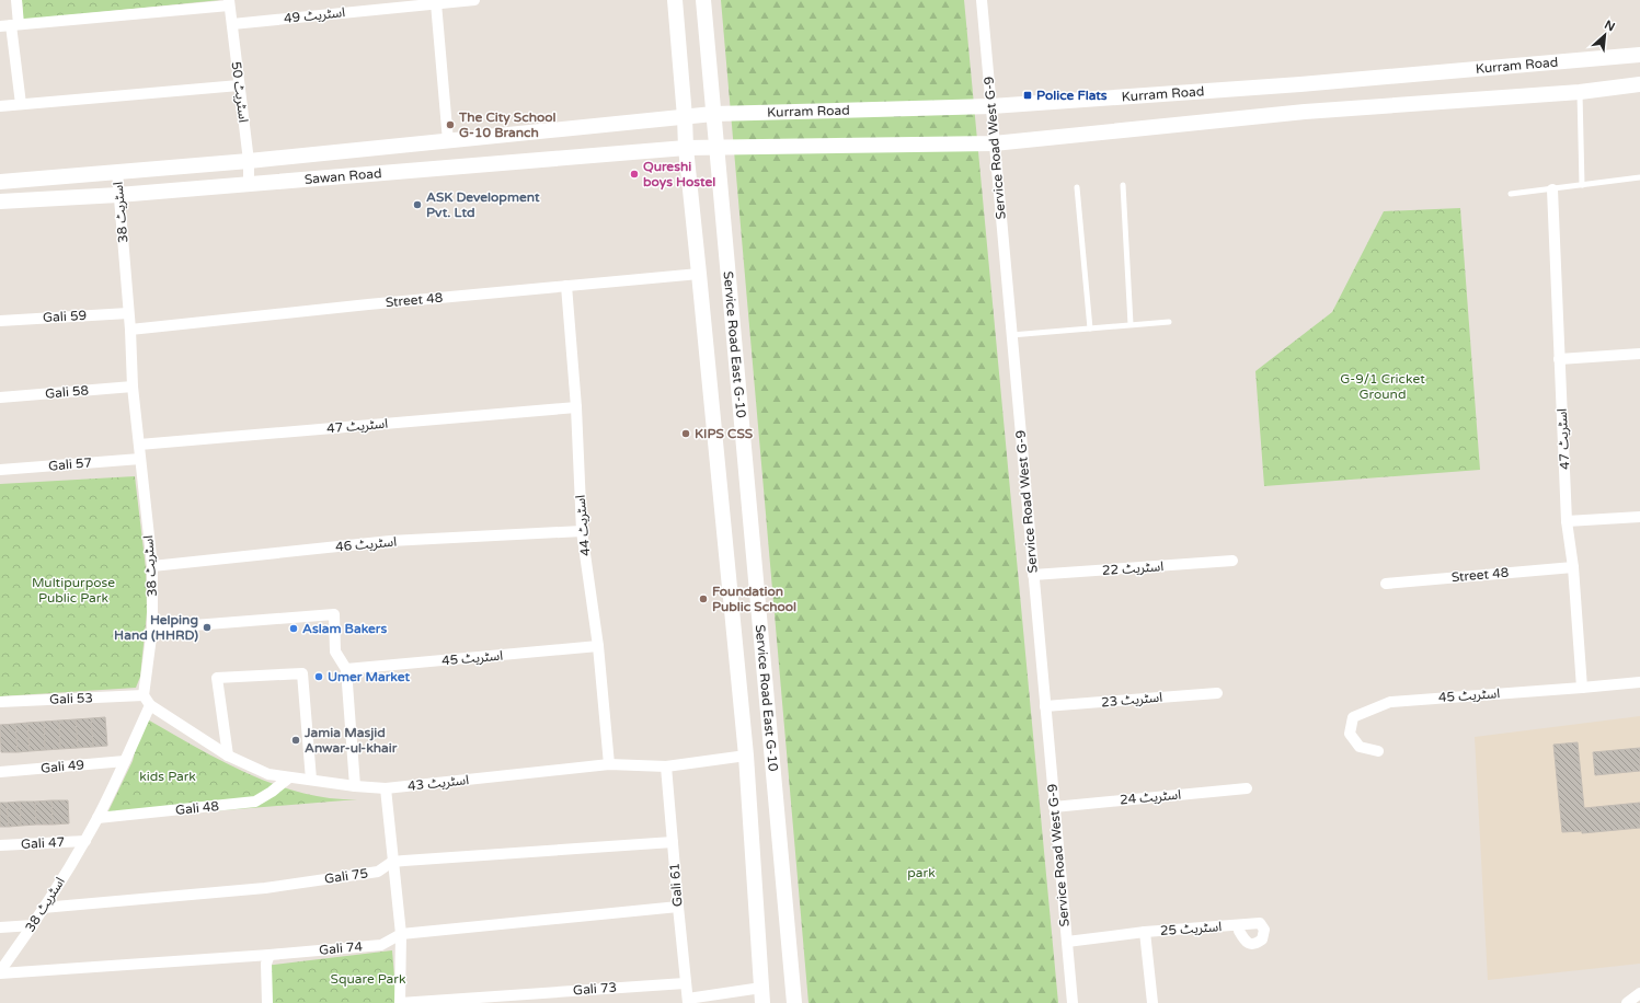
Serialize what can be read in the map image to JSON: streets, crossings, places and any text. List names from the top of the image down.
{
  "streets": {
    "main road": ["Kurram Road", "Sawan Road", "Service Road East G-10"],
    "street": [
      "اسٹریٹ 49",
      "اسٹریٹ 50",
      "Service Road West G-9",
      "اسٹریٹ 38",
      "Street 48",
      "Gali 59",
      "Gali 58",
      "اسٹریٹ 47",
      "Gali 57",
      "اسٹریٹ 44",
      "اسٹریٹ 46",
      "اسٹریٹ 22",
      "اسٹریٹ 45",
      "Gali 53",
      "اسٹریٹ 23",
      "Gali 49",
      "اسٹریٹ 43",
      "اسٹریٹ 24",
      "Gali 48",
      "Gali 47",
      "Gali 75",
      "Gali 61",
      "اسٹریٹ 25",
      "Gali 74",
      "Gali 73"
    ]
  },
  "crossings": [
    ["اسٹریٹ 49", "اسٹریٹ 50"],
    ["Kurram Road", "Service Road West G-9"],
    ["Kurram Road", "Sawan Road"],
    ["Kurram Road", "Service Road East G-10"],
    ["اسٹریٹ 50", "Sawan Road"],
    ["Service Road West G-9", "Sawan Road"],
    ["Service Road West G-9", "اسٹریٹ 22"],
    ["Service Road West G-9", "اسٹریٹ 23"],
    ["Service Road West G-9", "اسٹریٹ 24"],
    ["Service Road West G-9", "اسٹریٹ 25"],
    ["Sawan Road", "اسٹریٹ 38"],
    ["Sawan Road", "Service Road East G-10"],
    ["اسٹریٹ 38", "Street 48"],
    ["اسٹریٹ 38", "Gali 59"],
    ["اسٹریٹ 38", "Gali 58"],
    ["اسٹریٹ 38", "اسٹریٹ 47"],
    ["اسٹریٹ 38", "Gali 57"],
    ["اسٹریٹ 38", "اسٹریٹ 46"],
    ["اسٹریٹ 38", "Gali 53"],
    ["اسٹریٹ 38", "Gali 49"],
    ["اسٹریٹ 38", "اسٹریٹ 43"],
    ["اسٹریٹ 38", "Gali 48"],
    ["اسٹریٹ 38", "Gali 47"],
    ["اسٹریٹ 38", "Gali 75"],
    ["اسٹریٹ 38", "Gali 74"],
    ["Street 48", "Service Road East G-10"],
    ["Street 48", "اسٹریٹ 47"],
    ["Street 48", "اسٹریٹ 44"],
    ["Service Road East G-10", "اسٹریٹ 43"],
    ["اسٹریٹ 47", "اسٹریٹ 44"],
    ["اسٹریٹ 47", "اسٹریٹ 45"],
    ["اسٹریٹ 44", "اسٹریٹ 46"],
    ["اسٹریٹ 44", "اسٹریٹ 45"],
    ["اسٹریٹ 44", "اسٹریٹ 43"],
    ["اسٹریٹ 43", "Gali 48"],
    ["اسٹریٹ 43", "Gali 61"],
    ["Gali 75", "Gali 61"],
    ["Gali 61", "Gali 74"],
    ["Gali 61", "Gali 73"]
  ],
  "parks": [
    "G-9/1 Cricket Ground",
    "Multipurpose Public Park",
    "kids Park",
    "park",
    "Square Park"
  ],
  "places": {
    "transit": ["Police Flats"],
    "other": [
      "The City School G-10 Branch",
      "Qureshi boys Hostel",
      "ASK Development Pvt. Ltd",
      "KIPS CSS",
      "Foundation Public School",
      "Helping Hand (HHRD)",
      "Aslam Bakers",
      "Umer Market",
      "Jamia Masjid Anwar-ul-khair"
    ]
  },
  "north": "top right"
}
